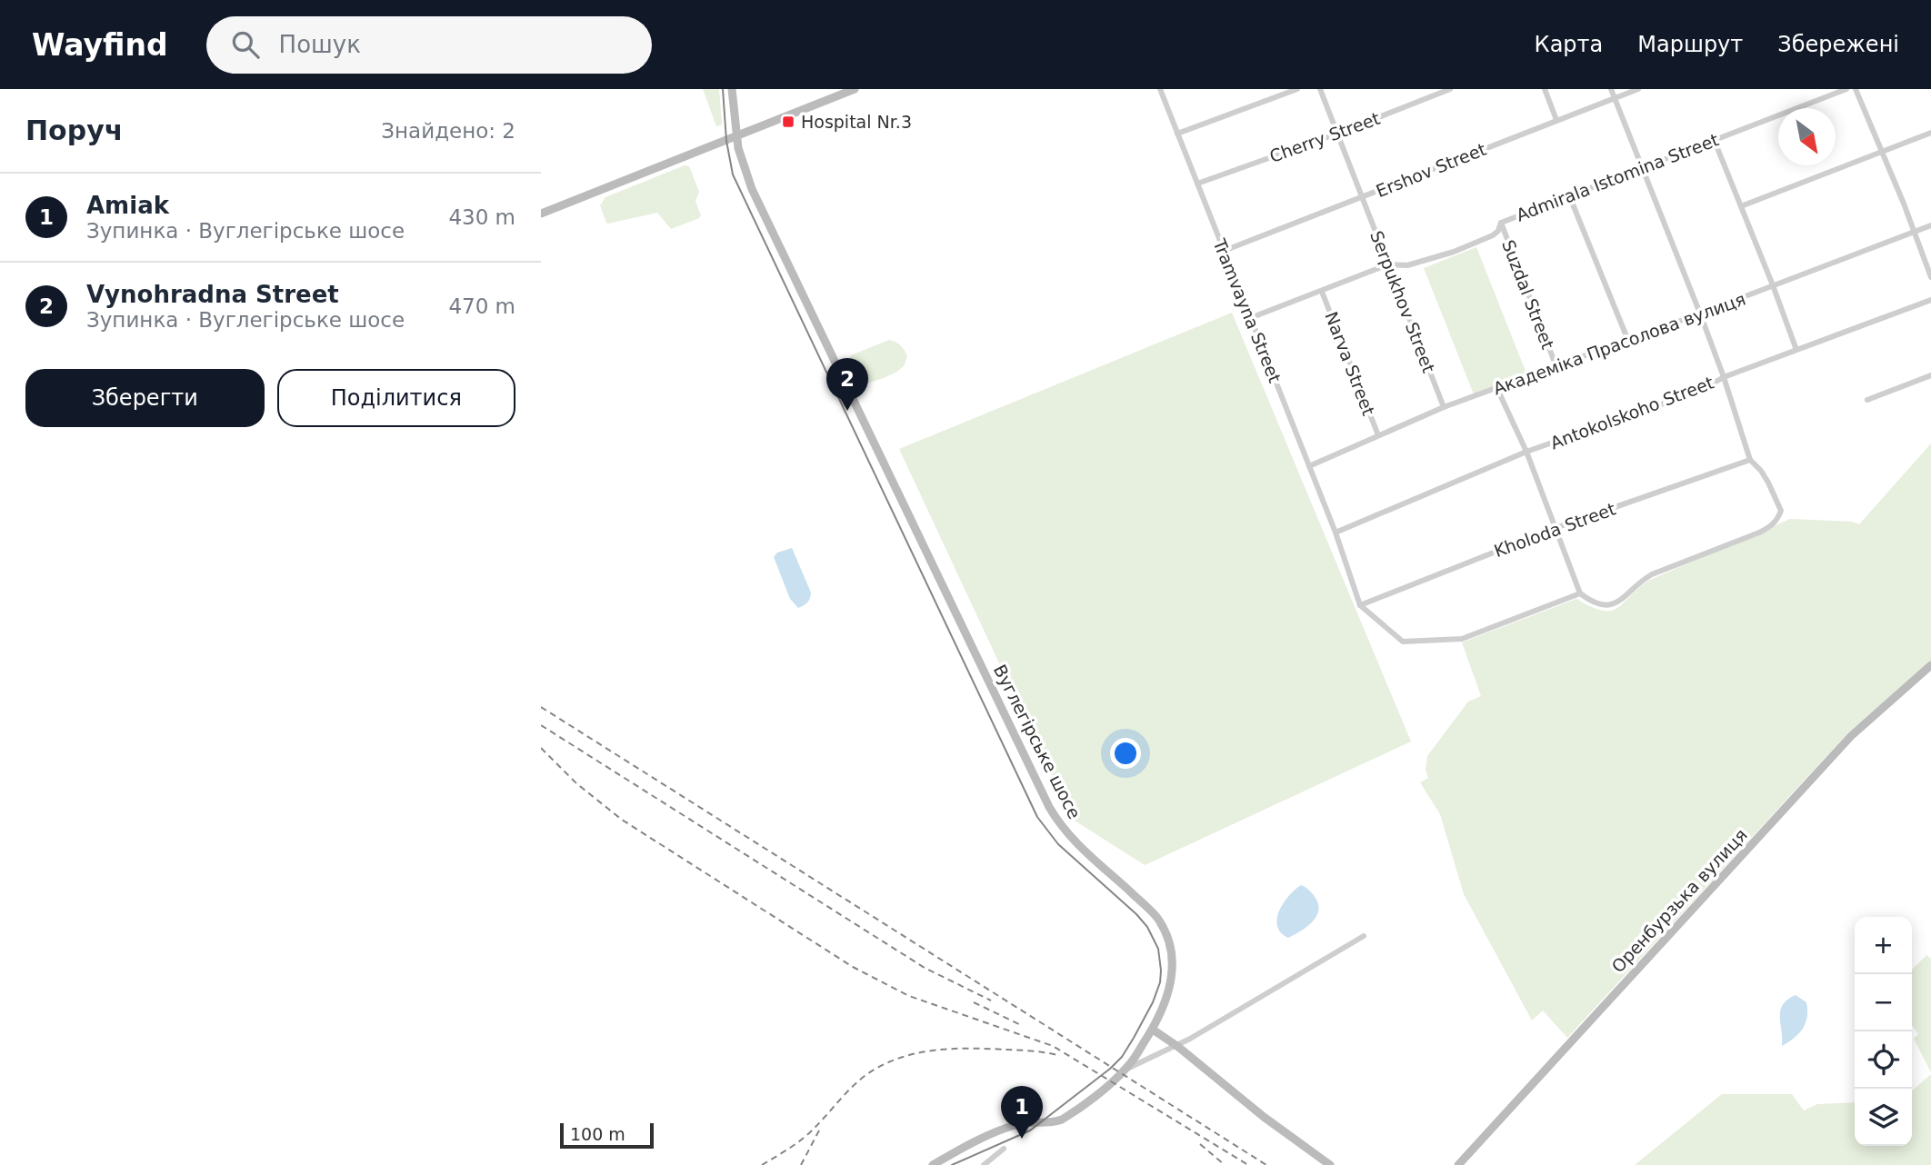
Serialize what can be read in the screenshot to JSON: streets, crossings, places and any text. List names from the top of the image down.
{
  "streets": {
    "street": [
      "Cherry Street",
      "Ershov Street",
      "Admirala Istomina Street",
      "Suzdal Street",
      "Serpukhov Street",
      "Tramvayna Street",
      "Академіка Прасолова вулиця",
      "Narva Street",
      "Antokolskoho Street",
      "Kholoda Street",
      "Вуглегірське шосе",
      "Оренбурзька вулиця"
    ]
  },
  "crossings": [
    ["Cherry Street", "Serpukhov Street"],
    ["Cherry Street", "Tramvayna Street"],
    ["Ershov Street", "Serpukhov Street"],
    ["Ershov Street", "Tramvayna Street"],
    ["Admirala Istomina Street", "Suzdal Street"],
    ["Admirala Istomina Street", "Serpukhov Street"],
    ["Admirala Istomina Street", "Tramvayna Street"],
    ["Admirala Istomina Street", "Narva Street"],
    ["Suzdal Street", "Академіка Прасолова вулиця"],
    ["Serpukhov Street", "Академіка Прасолова вулиця"],
    ["Tramvayna Street", "Академіка Прасолова вулиця"],
    ["Tramvayna Street", "Antokolskoho Street"],
    ["Tramvayna Street", "Kholoda Street"],
    ["Академіка Прасолова вулиця", "Narva Street"]
  ],
  "places": {
    "transit": ["Hospital Nr.3"]
  },
  "scale_bar": "100 m",
  "north": "bottom right",
  "page": {
    "header": "Wayfind",
    "search": "Пошук",
    "nav": ["Карта", "Маршрут", "Збережені"],
    "heading": ["Поруч", "Знайдено: 2"],
    "list": [
      {
        "mark": "1",
        "name": "Amiak",
        "note": "Зупинка · Вуглегірське шосе",
        "value": "430 m"
      },
      {
        "mark": "2",
        "name": "Vynohradna Street",
        "note": "Зупинка · Вуглегірське шосе",
        "value": "470 m"
      }
    ],
    "buttons": ["Зберегти", "Поділитися"],
    "pins": ["2", "1"],
    "map_buttons": ["+", "−"],
    "scale": "100 m"
  }
}
